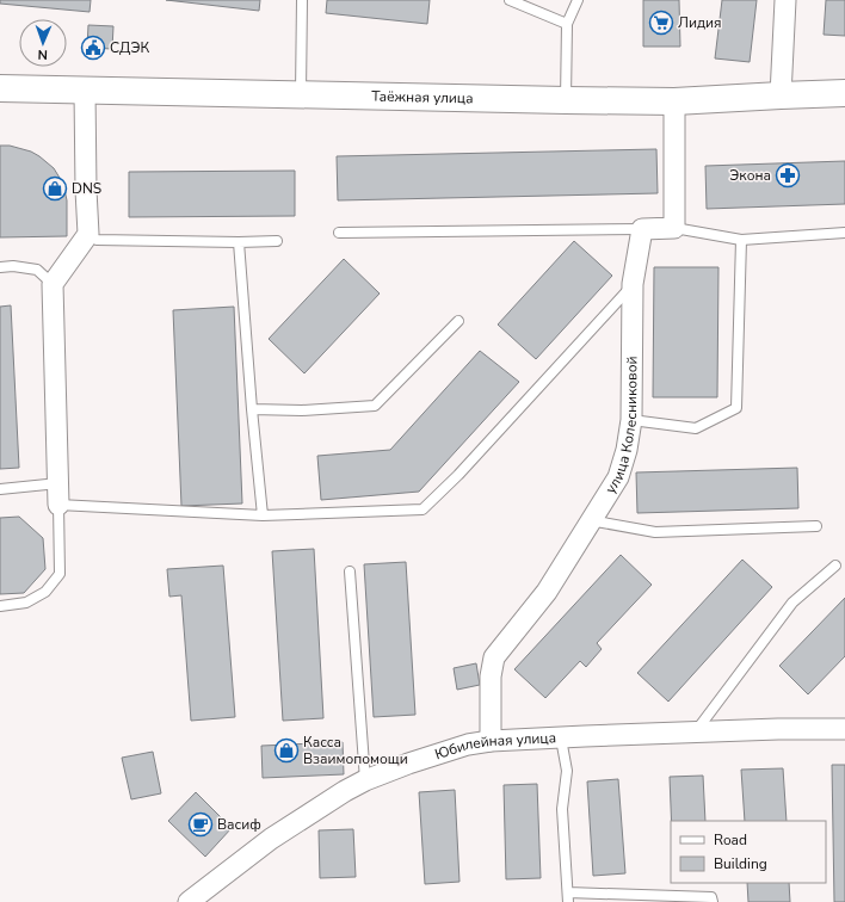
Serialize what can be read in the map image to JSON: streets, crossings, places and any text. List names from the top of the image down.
{
  "streets": {
    "main road": ["Таёжная улица"],
    "street": ["улица Колесниковой", "Юбилейная улица"]
  },
  "crossings": [
    ["улица Колесниковой", "Юбилейная улица"]
  ],
  "places": {
    "supermarket": ["Лидия"],
    "public building": ["СДЭК"],
    "pharmacy": ["Экона"],
    "shop": ["DNS", "Касса Взаимопомощи"],
    "cafe": ["Васиф"]
  },
  "legend": ["Road", "Building"],
  "north": "bottom"
}
